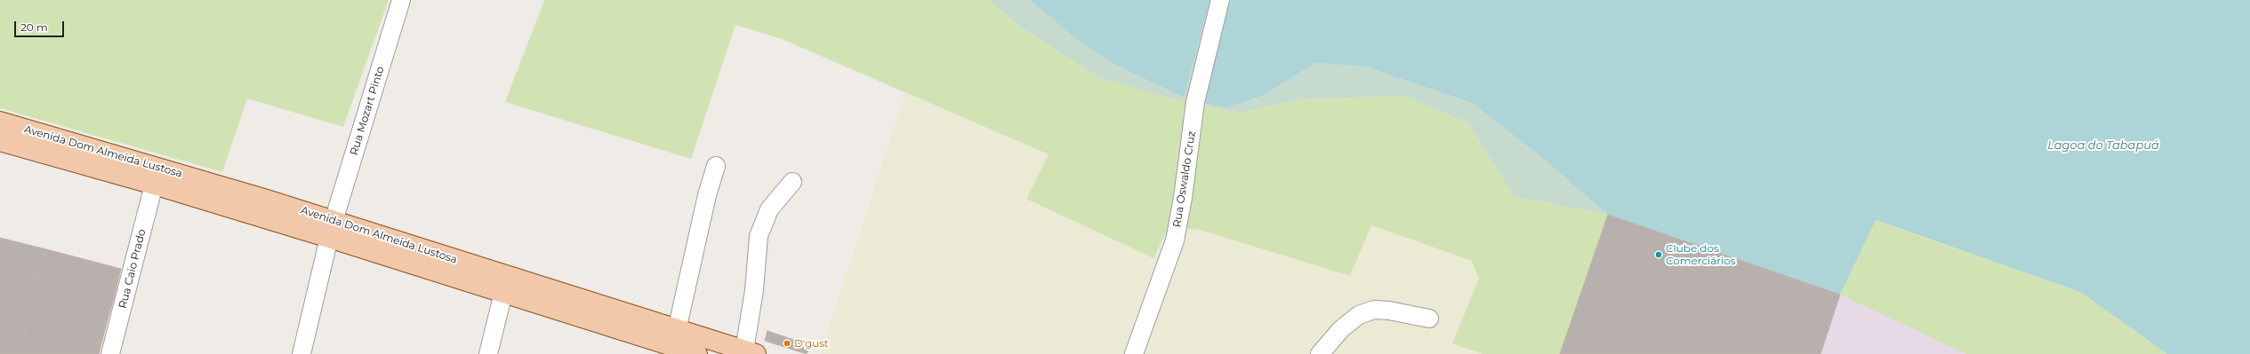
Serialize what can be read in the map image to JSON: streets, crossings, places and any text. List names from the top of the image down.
{
  "streets": {
    "main road": ["Avenida Dom Almeida Lustosa"],
    "street": ["Rua Mozart Pinto", "Rua Oswaldo Cruz", "Rua Caio Prado"]
  },
  "crossings": [
    ["Rua Mozart Pinto", "Avenida Dom Almeida Lustosa"],
    ["Avenida Dom Almeida Lustosa", "Rua Caio Prado"]
  ],
  "water": ["Lagoa do Tabapuá"],
  "places": ["Clube dos Comerciários", "D'gust"],
  "scale_bar": "20 m"
}
